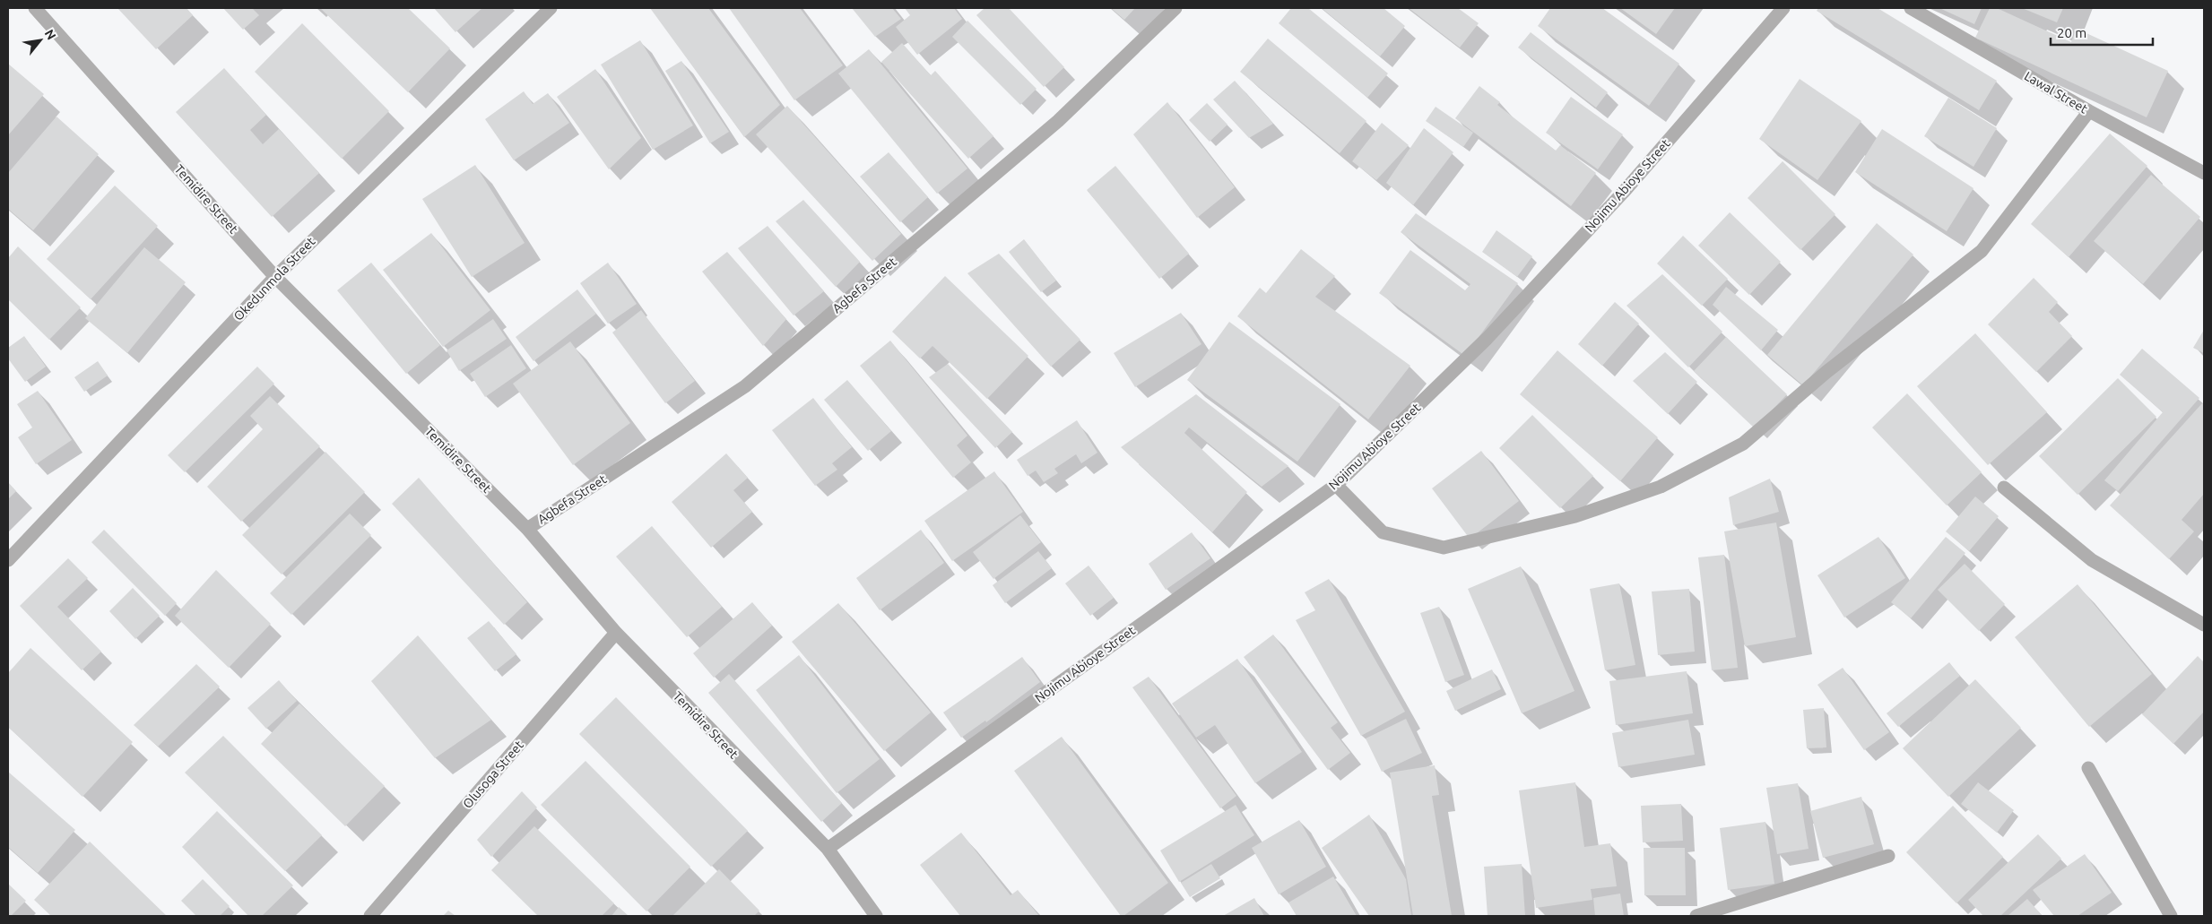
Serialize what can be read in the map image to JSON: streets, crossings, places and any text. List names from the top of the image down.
{
  "streets": {
    "street": [
      "Lawal Street",
      "Nojimu Abioye Street",
      "Temidire Street",
      "Okedunmola Street",
      "Agbefa Street",
      "Olusoga Street"
    ]
  },
  "crossings": [
    ["Nojimu Abioye Street", "Temidire Street"],
    ["Temidire Street", "Okedunmola Street"],
    ["Temidire Street", "Agbefa Street"],
    ["Temidire Street", "Olusoga Street"]
  ],
  "scale_bar": "20 m",
  "north": "top right"
}
